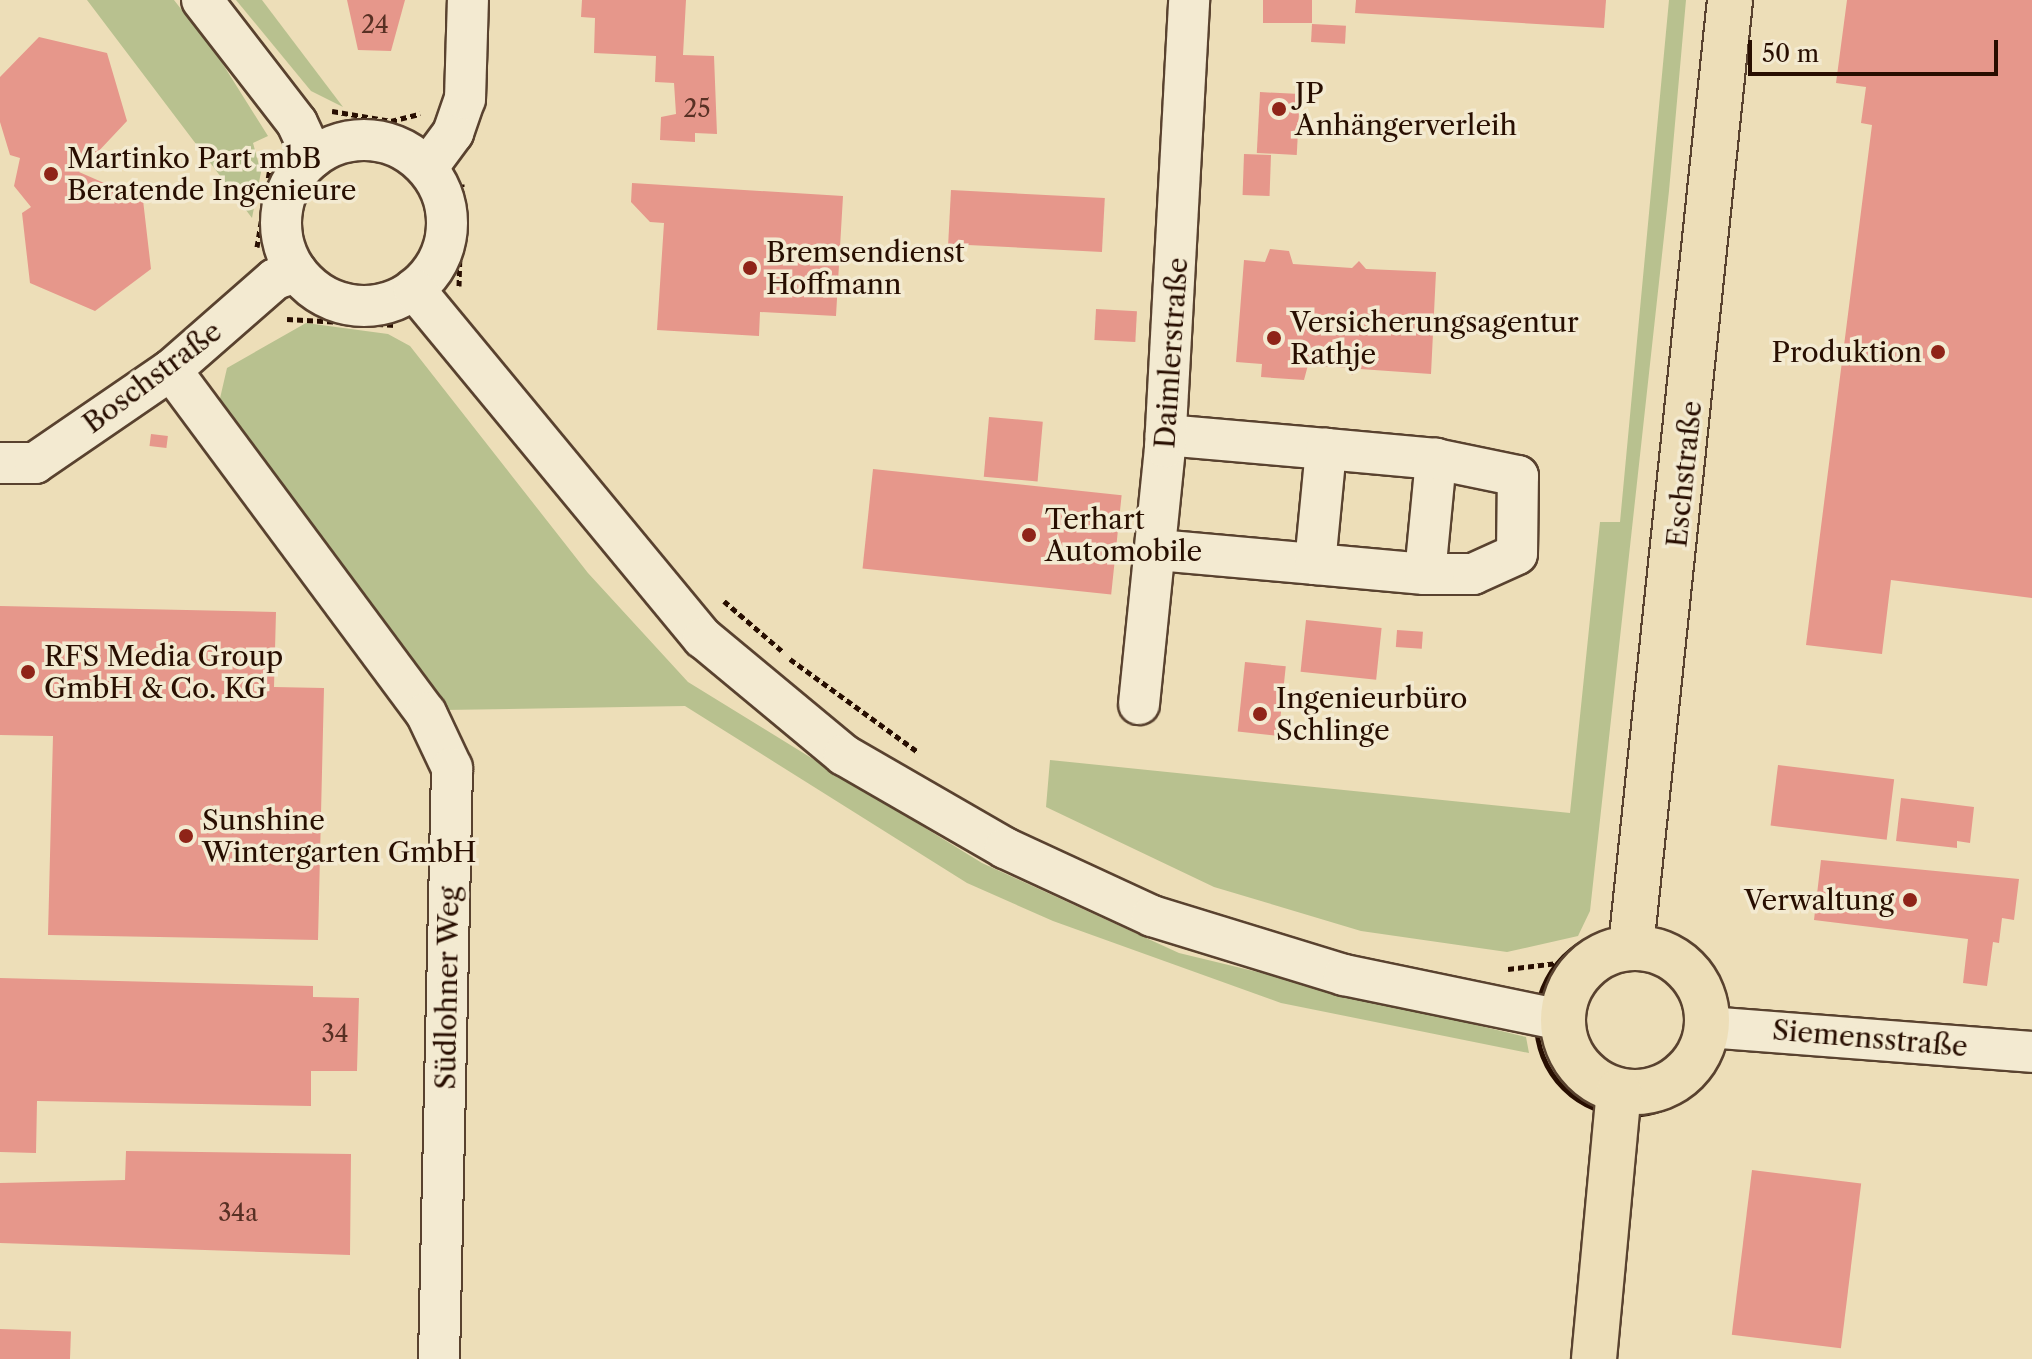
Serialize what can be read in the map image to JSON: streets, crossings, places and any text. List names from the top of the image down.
{
  "streets": {
    "main road": ["Eschstraße"],
    "street": [
      "Daimlerstraße",
      "Boschstraße",
      "Südlohner Weg",
      "Siemensstraße"
    ]
  },
  "crossings": [
    ["Boschstraße", "Südlohner Weg"],
    ["Eschstraße", "Siemensstraße"]
  ],
  "places": [
    "JP Anhängerverleih",
    "Martinko Part mbB Beratende Ingenieure",
    "Bremsendienst Hoffmann",
    "Versicherungsagentur Rathje",
    "Produktion",
    "Terhart Automobile",
    "RFS Media Group GmbH & Co. KG",
    "Ingenieurbüro Schlinge",
    "Sunshine Wintergarten GmbH",
    "Verwaltung"
  ],
  "house_numbers": [
    "24",
    "25",
    "34",
    "34a"
  ],
  "scale_bar": "50 m"
}
